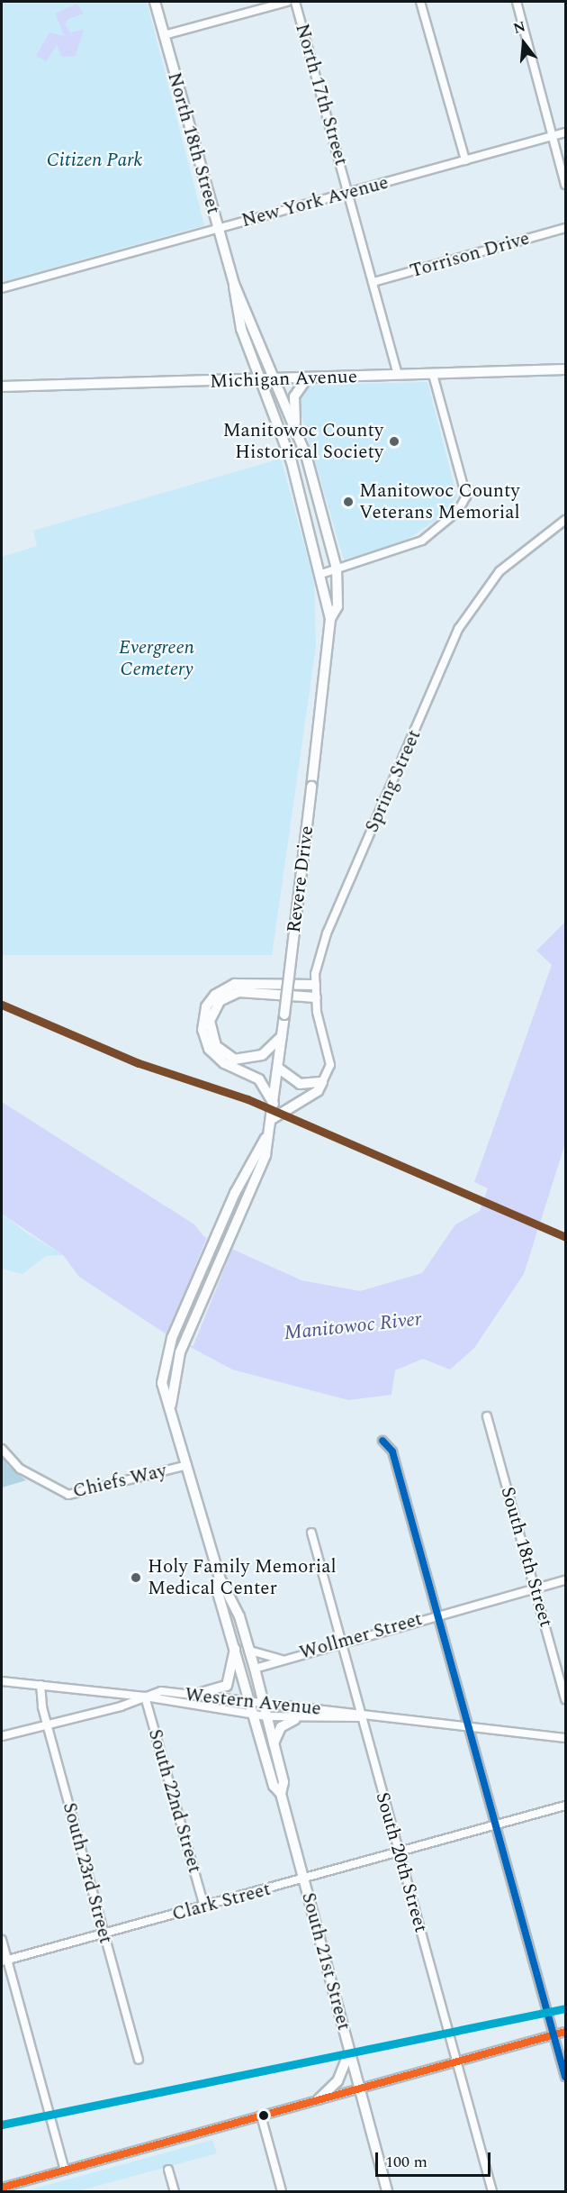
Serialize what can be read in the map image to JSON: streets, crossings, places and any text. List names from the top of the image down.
{
  "streets": {
    "main road": [
      "North 18th Street",
      "Michigan Avenue",
      "Revere Drive",
      "South 21st Street"
    ],
    "street": [
      "North 17th Street",
      "New York Avenue",
      "Torrison Drive",
      "Spring Street",
      "Chiefs Way",
      "South 18th Street",
      "Wollmer Street",
      "Western Avenue",
      "South 22nd Street",
      "South 20th Street",
      "South 23rd Street",
      "Clark Street"
    ]
  },
  "crossings": [
    ["North 17th Street", "New York Avenue"],
    ["North 17th Street", "Torrison Drive"],
    ["North 17th Street", "Michigan Avenue"],
    ["North 18th Street", "New York Avenue"],
    ["North 18th Street", "Michigan Avenue"],
    ["North 18th Street", "Revere Drive"],
    ["Revere Drive", "South 21st Street"],
    ["Chiefs Way", "South 21st Street"],
    ["South 18th Street", "Wollmer Street"],
    ["Wollmer Street", "South 20th Street"],
    ["Wollmer Street", "South 21st Street"],
    ["Western Avenue", "South 22nd Street"],
    ["Western Avenue", "South 20th Street"],
    ["Western Avenue", "South 23rd Street"],
    ["Western Avenue", "South 21st Street"],
    ["South 22nd Street", "Clark Street"],
    ["South 20th Street", "Clark Street"],
    ["South 23rd Street", "Clark Street"],
    ["Clark Street", "South 21st Street"]
  ],
  "water": ["Manitowoc River"],
  "parks": ["Citizen Park", "Evergreen Cemetery"],
  "places": ["Manitowoc County Historical Society", "Manitowoc County Veterans Memorial", "Holy Family Memorial Medical Center"],
  "scale_bar": "100 m",
  "north": "top"
}
